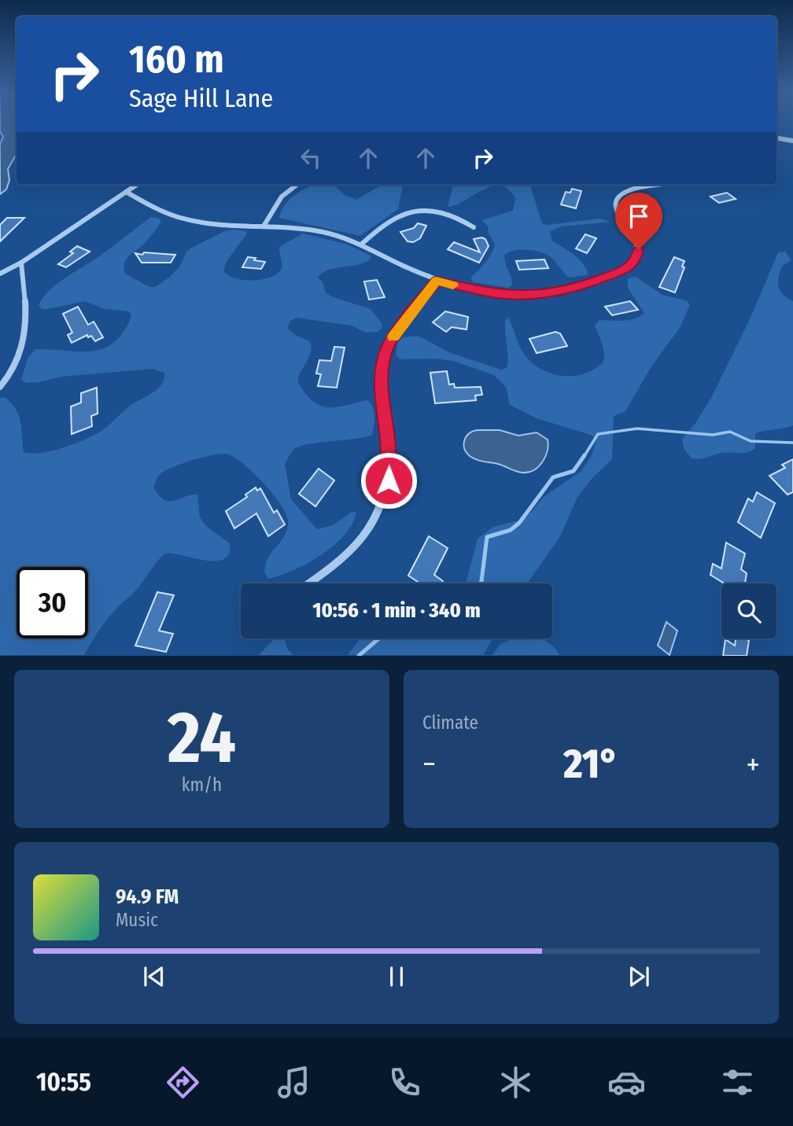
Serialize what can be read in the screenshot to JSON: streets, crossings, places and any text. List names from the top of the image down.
{
  "page": {
    "turn": ["160 m", "Sage Hill Lane"],
    "limit": "30",
    "trip": "10:56 · 1 min · 340 m",
    "tile": [
      ["24", "km/h"],
      "Climate"
    ],
    "heat": ["−", "21°", "+"],
    "song": ["94.9 FM", "Music"],
    "tabs": "10:55"
  }
}
